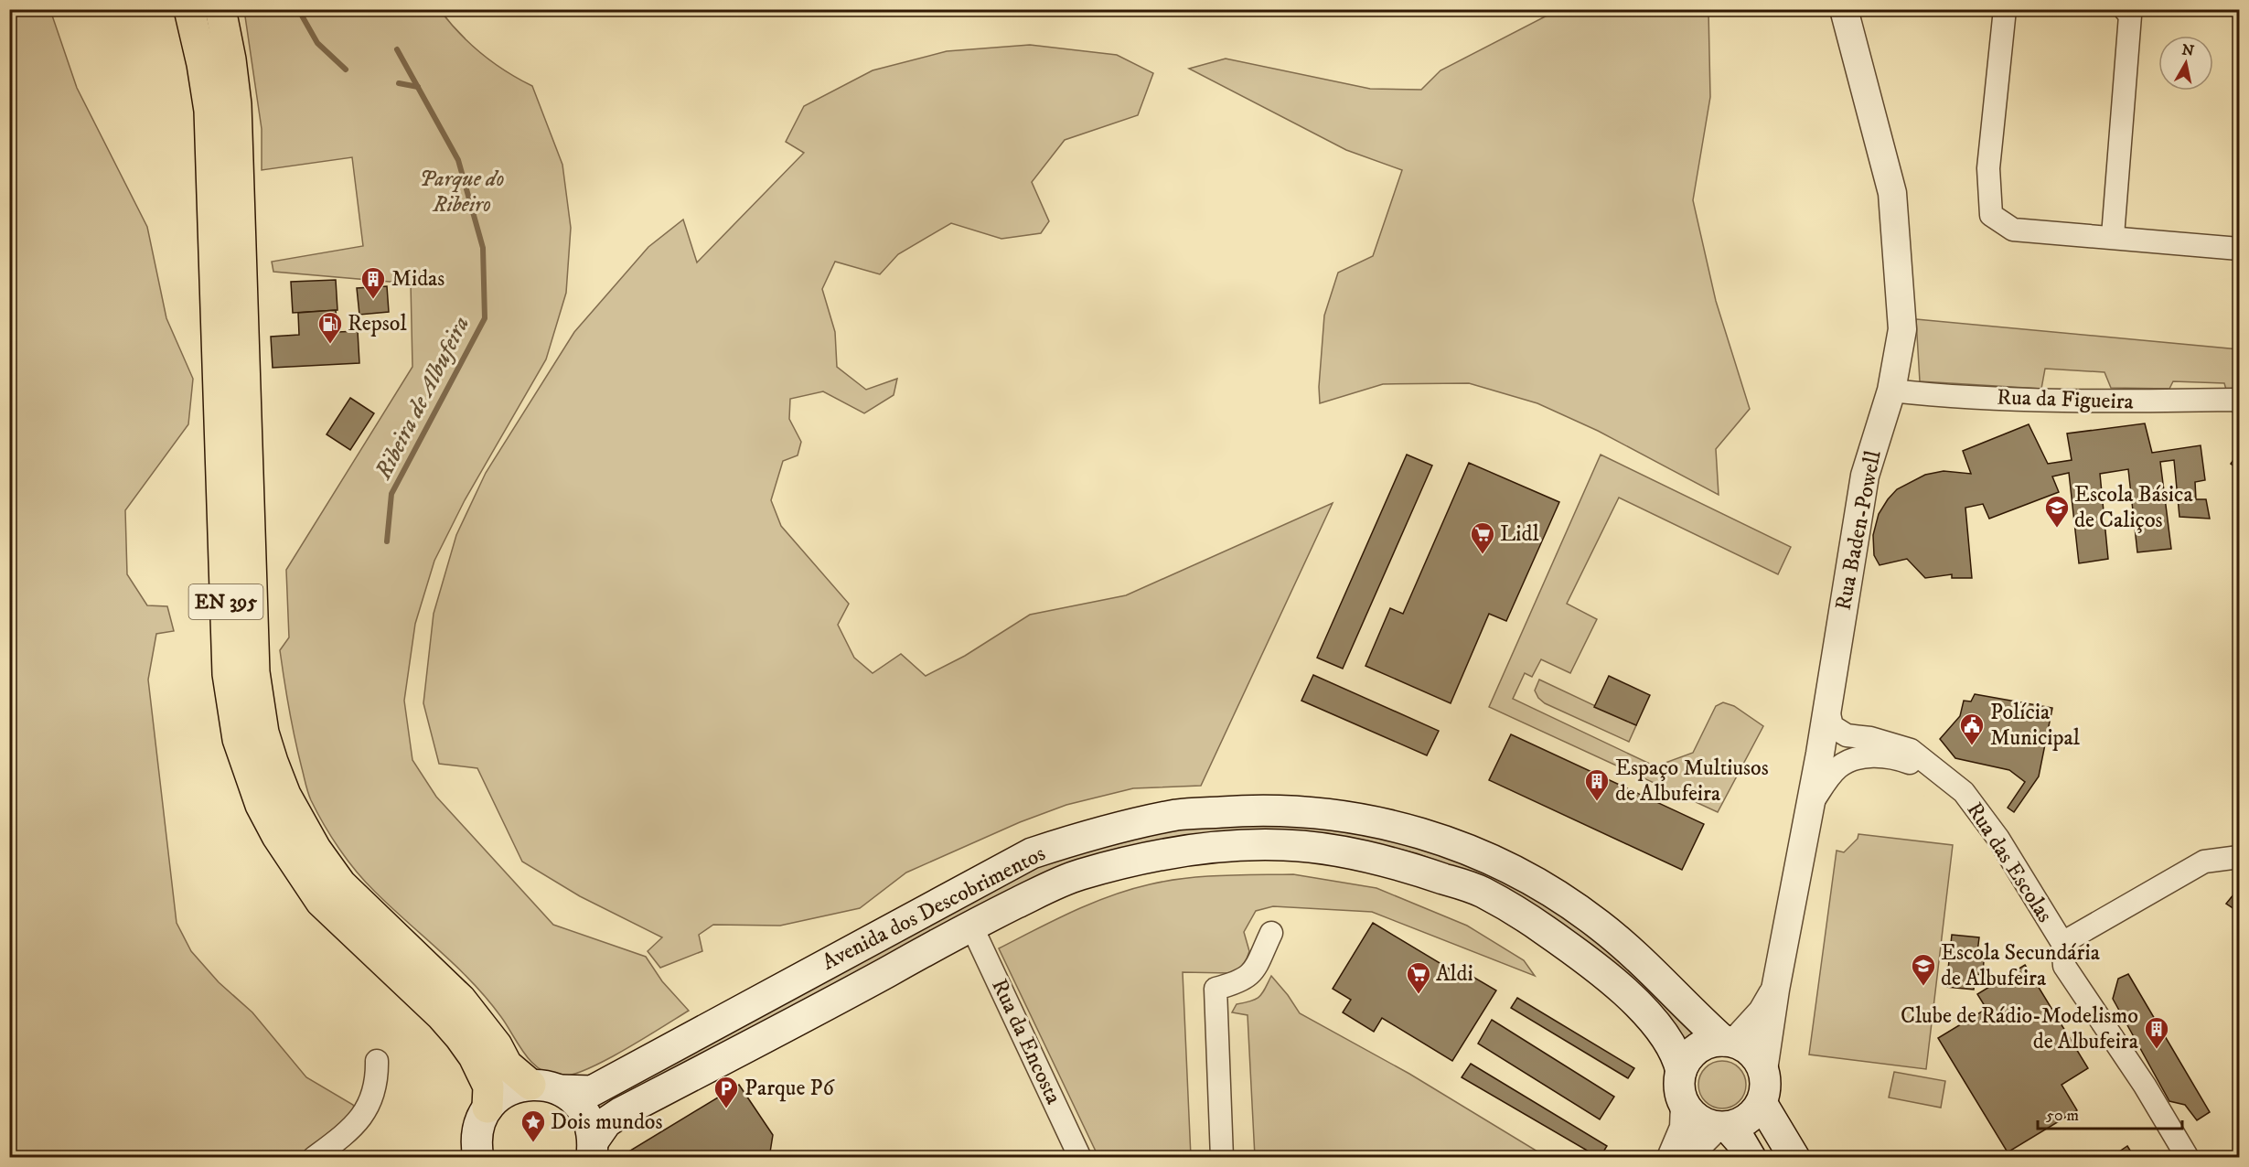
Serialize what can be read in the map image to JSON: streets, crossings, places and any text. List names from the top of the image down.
{
  "streets": {
    "main road": ["EN 395", "Avenida dos Descobrimentos"],
    "street": [
      "Rua da Figueira",
      "Rua Baden-Powell",
      "Rua das Escolas",
      "Rua da Encosta"
    ]
  },
  "crossings": [
    ["Rua da Figueira", "Rua Baden-Powell"],
    ["Rua Baden-Powell", "Rua das Escolas"],
    ["Rua Baden-Powell", "Avenida dos Descobrimentos"],
    ["EN 395", "Avenida dos Descobrimentos"],
    ["Avenida dos Descobrimentos", "Rua da Encosta"]
  ],
  "water": ["Ribeira de Albufeira"],
  "parks": ["Parque do Ribeiro"],
  "places": {
    "building": ["Midas", "Espaço Multiusos de Albufeira", "Clube de Rádio-Modelismo de Albufeira"],
    "fuel station": ["Repsol"],
    "school or university": ["Escola Básica de Caliços", "Escola Secundária de Albufeira"],
    "supermarket": ["Lidl", "Aldi"],
    "public building": ["Polícia Municipal"],
    "parking": ["Parque P6"],
    "place": ["Dois mundos"]
  },
  "scale_bar": "50 m",
  "north": "top"
}
